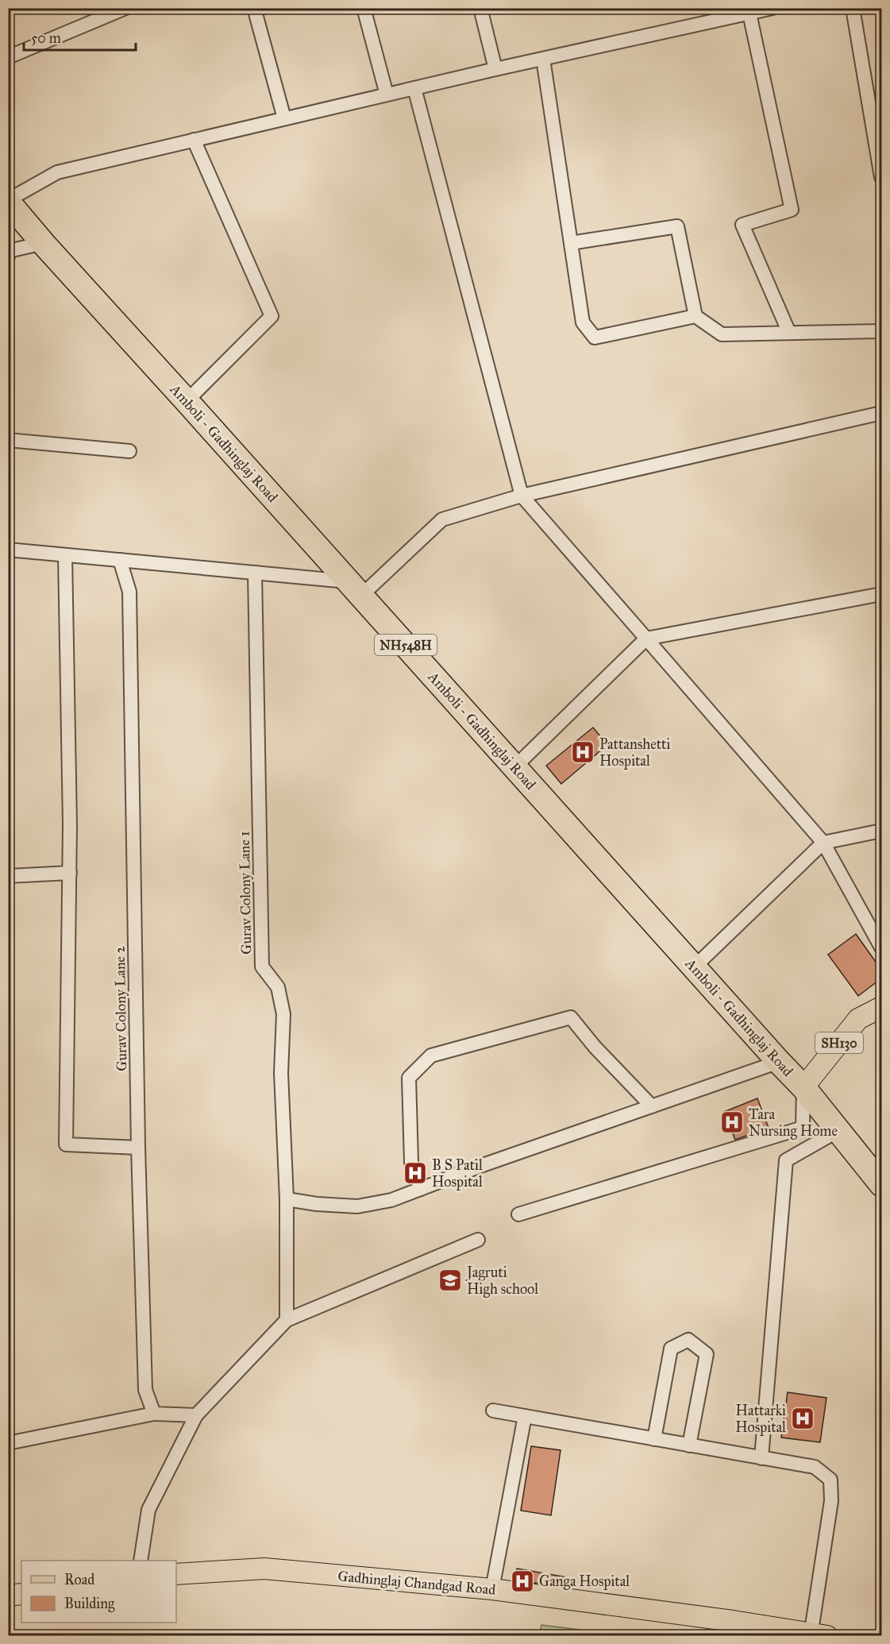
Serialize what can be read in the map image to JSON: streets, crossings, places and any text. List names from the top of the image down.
{
  "streets": {
    "highway": ["Amboli - Gadhinglaj Road", "NH548H"],
    "main road": ["SH130", "Gadhinglaj Chandgad Road"],
    "street": ["Gurav Colony Lane 1", "Gurav Colony Lane 2"]
  },
  "crossings": [
    ["Amboli - Gadhinglaj Road", "NH548H"],
    ["Amboli - Gadhinglaj Road", "SH130"],
    ["NH548H", "SH130"]
  ],
  "places": {
    "hospital": [
      "Pattanshetti Hospital",
      "Tara Nursing Home",
      "B S Patil Hospital",
      "Hattarki Hospital",
      "Ganga Hospital"
    ],
    "school or university": ["Jagruti High school"]
  },
  "legend": ["Road", "Building"],
  "scale_bar": "50 m"
}
